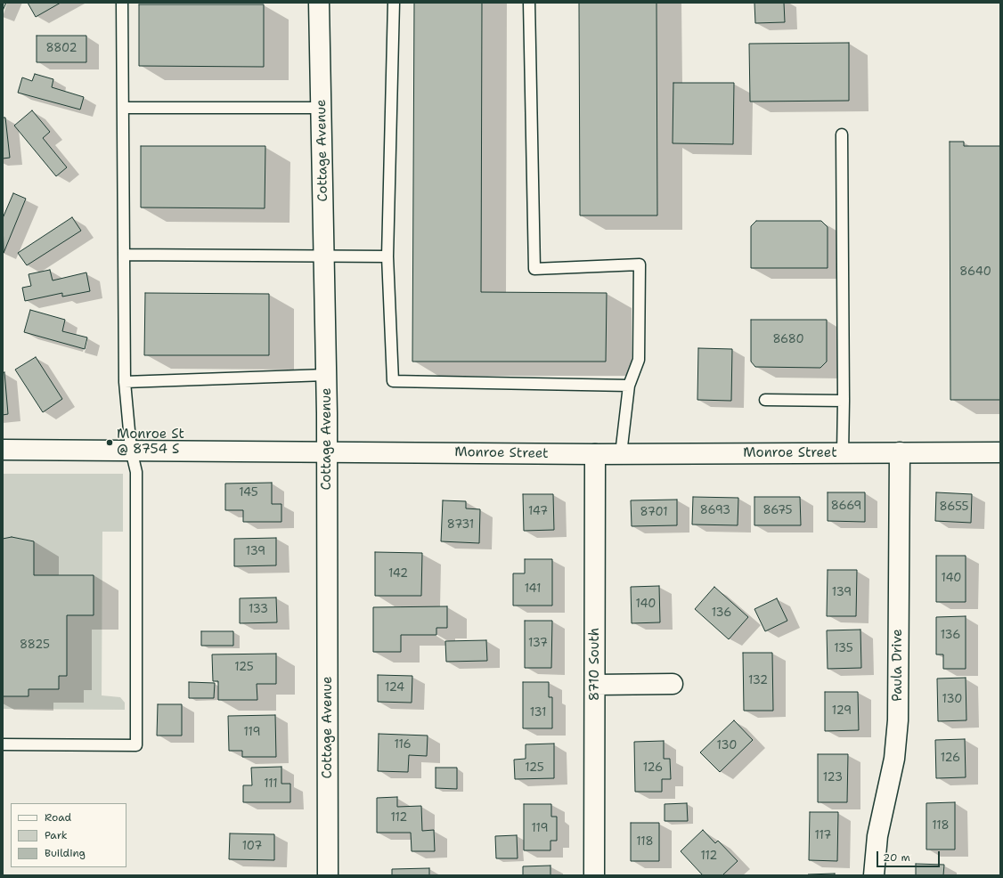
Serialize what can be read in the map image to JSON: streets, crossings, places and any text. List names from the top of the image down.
{
  "streets": {
    "street": [
      "Cottage Avenue",
      "Monroe Street",
      "8710 South",
      "Paula Drive"
    ]
  },
  "crossings": [
    ["Cottage Avenue", "Monroe Street"],
    ["Monroe Street", "8710 South"],
    ["Monroe Street", "Paula Drive"]
  ],
  "places": ["Monroe St @ 8754 S"],
  "house_numbers": [
    "8802",
    "8640",
    "8680",
    "145",
    "8669",
    "8655",
    "8693",
    "8675",
    "147",
    "8701",
    "8731",
    "139",
    "142",
    "140",
    "141",
    "139",
    "140",
    "133",
    "136",
    "136",
    "137",
    "8825",
    "135",
    "125",
    "132",
    "124",
    "130",
    "129",
    "131",
    "119",
    "116",
    "130",
    "126",
    "125",
    "126",
    "123",
    "111",
    "112",
    "118",
    "119",
    "117",
    "118",
    "107",
    "112"
  ],
  "legend": ["Road", "Park", "Building"],
  "scale_bar": "20 m"
}
